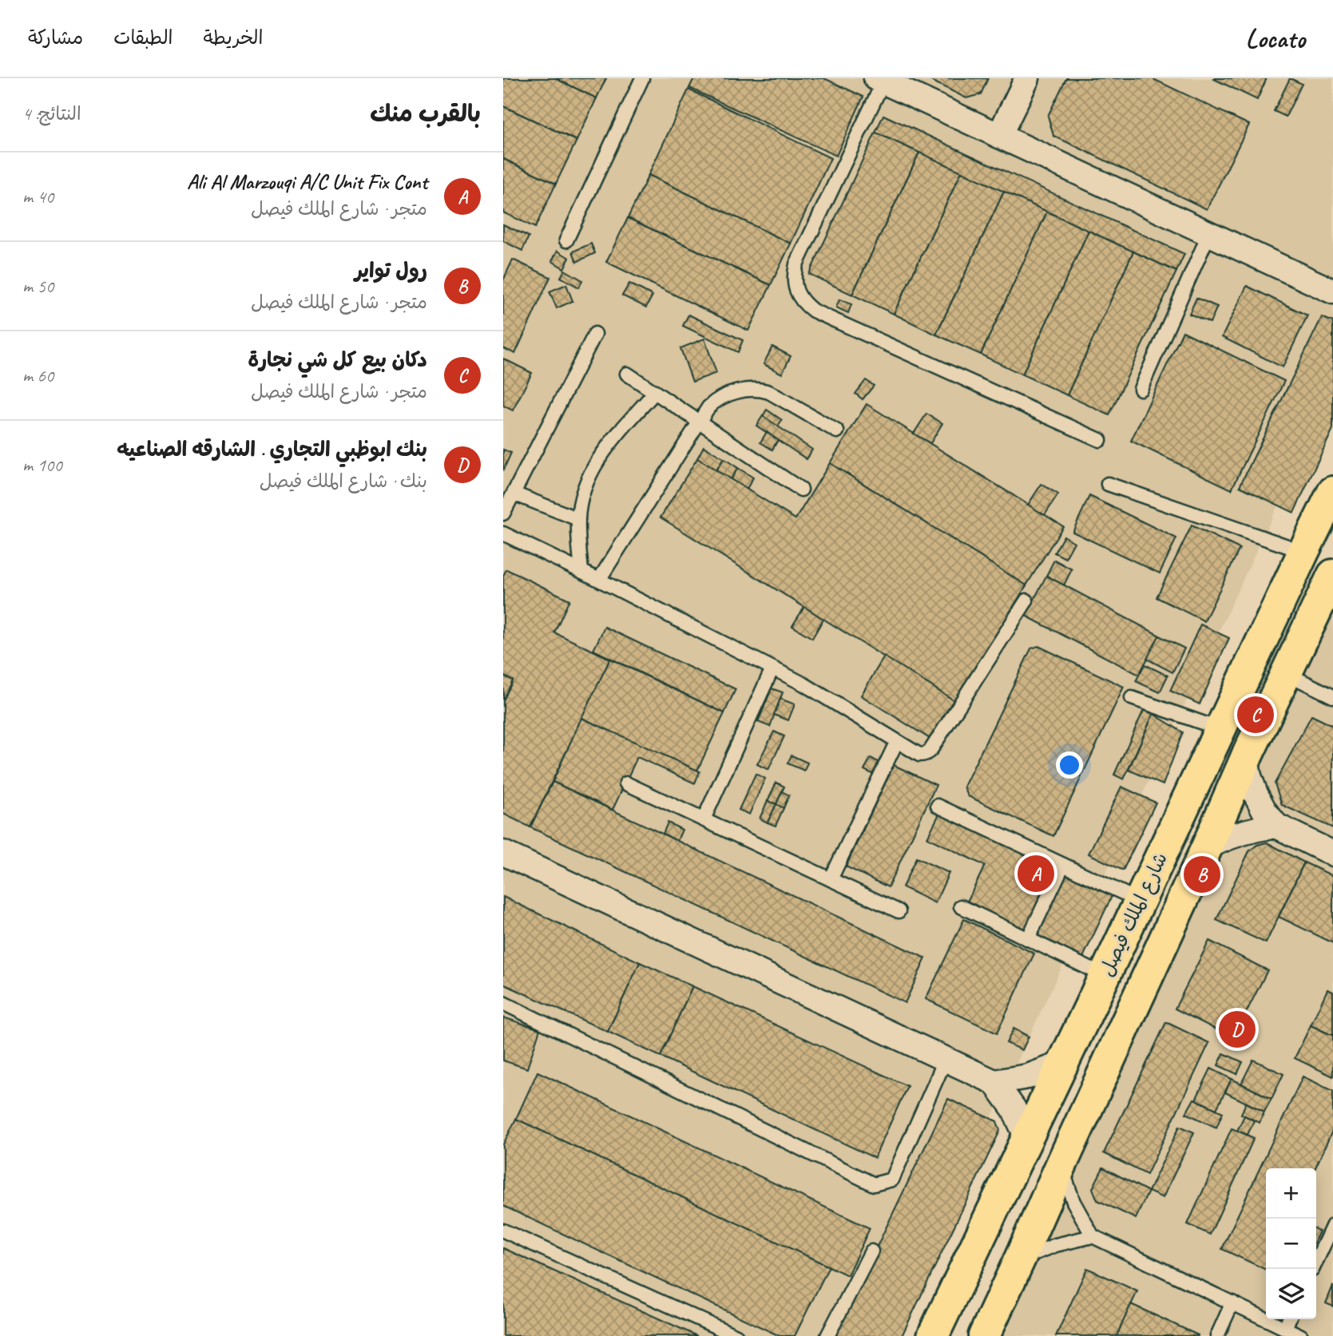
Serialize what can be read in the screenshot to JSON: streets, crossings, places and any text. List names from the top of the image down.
{
  "streets": {
    "main road": ["شارع الملك فيصل"]
  },
  "page": {
    "header": "Locato",
    "nav": ["الخريطة", "الطبقات", "مشاركة"],
    "heading": ["بالقرب منك", "النتائج: 4"],
    "list": [
      {
        "mark": "A",
        "name": "Ali Al Marzouqi A/C Unit Fix Cont",
        "note": "متجر · شارع الملك فيصل",
        "value": "40 m"
      },
      {
        "mark": "B",
        "name": "رول تواير",
        "note": "متجر · شارع الملك فيصل",
        "value": "50 m"
      },
      {
        "mark": "C",
        "name": "دكان بيع كل شي نجارة",
        "note": "متجر · شارع الملك فيصل",
        "value": "60 m"
      },
      {
        "mark": "D",
        "name": "بنك ابوظبي التجاري . الشارقه الصناعيه",
        "note": "بنك · شارع الملك فيصل",
        "value": "100 m"
      }
    ],
    "pins": [
      "C",
      "A",
      "B",
      "D"
    ],
    "map_buttons": ["+", "−"]
  }
}
